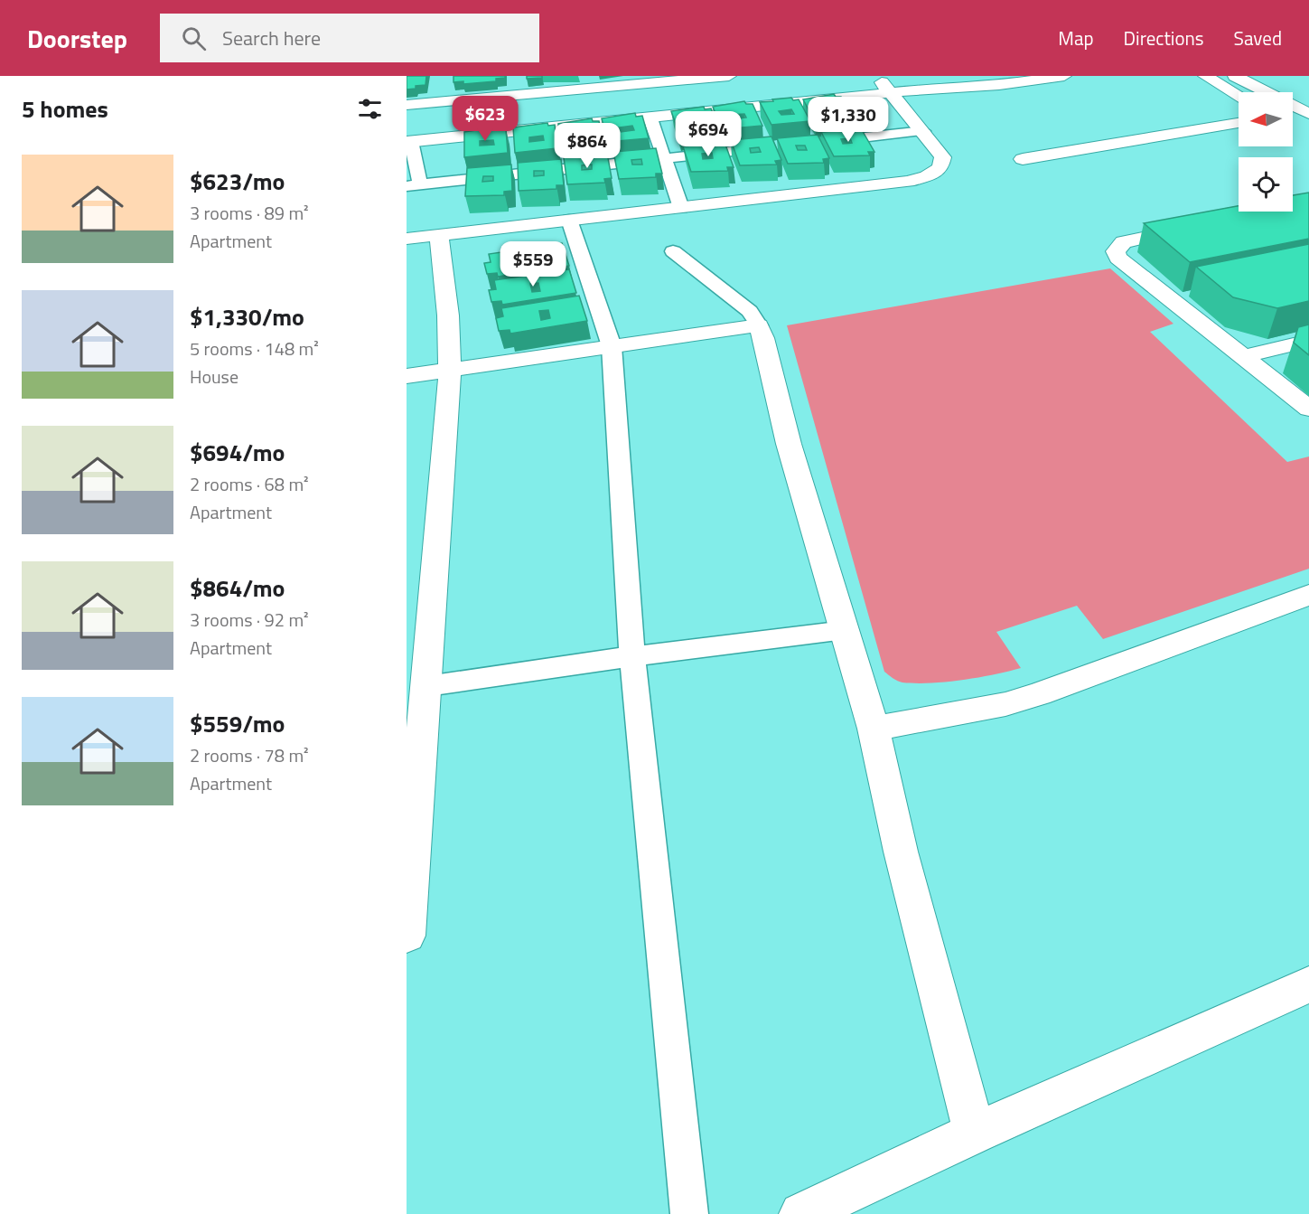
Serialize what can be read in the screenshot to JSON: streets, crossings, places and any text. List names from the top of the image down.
{
  "north": "left",
  "page": {
    "header": "Doorstep",
    "search": "Search here",
    "nav": ["Map", "Directions", "Saved"],
    "heading": "5 homes",
    "price": [
      "$623",
      "$1,330",
      "$694",
      "$864",
      "$559"
    ],
    "list": [
      {
        "name": "$623/mo",
        "note": "3 rooms · 89 m² · Apartment"
      },
      {
        "name": "$1,330/mo",
        "note": "5 rooms · 148 m² · House"
      },
      {
        "name": "$694/mo",
        "note": "2 rooms · 68 m² · Apartment"
      },
      {
        "name": "$864/mo",
        "note": "3 rooms · 92 m² · Apartment"
      },
      {
        "name": "$559/mo",
        "note": "2 rooms · 78 m² · Apartment"
      }
    ]
  }
}
